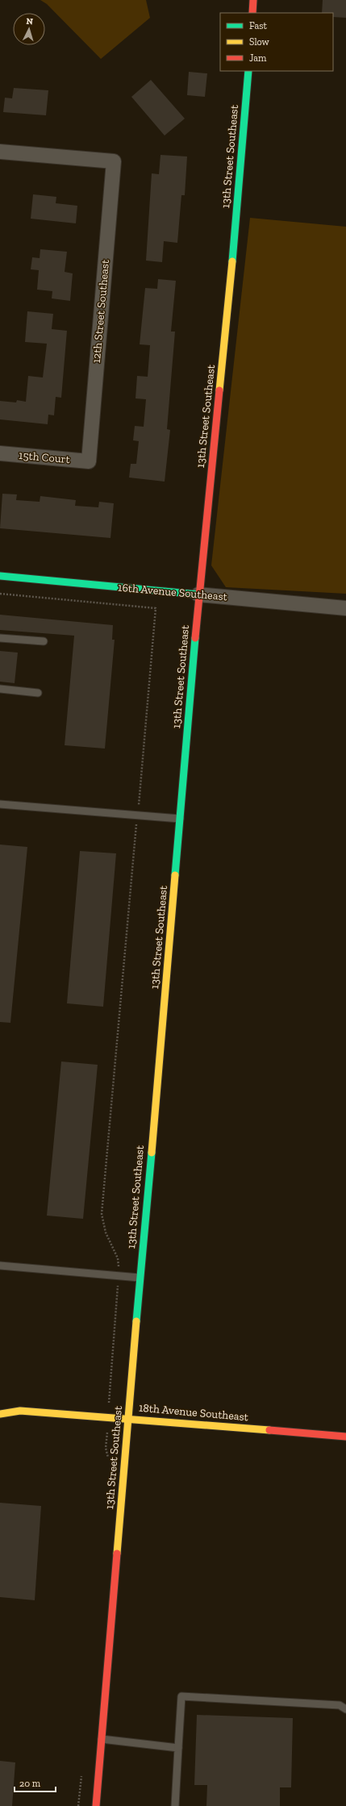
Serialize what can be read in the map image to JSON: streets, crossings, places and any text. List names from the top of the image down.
{
  "streets": {
    "street": [
      "13th Street Southeast",
      "12th Street Southeast",
      "15th Court",
      "16th Avenue Southeast",
      "18th Avenue Southeast"
    ]
  },
  "crossings": [
    ["13th Street Southeast", "16th Avenue Southeast"],
    ["13th Street Southeast", "18th Avenue Southeast"],
    ["12th Street Southeast", "15th Court"]
  ],
  "legend": ["Fast", "Slow", "Jam"],
  "scale_bar": "20 m",
  "north": "top"
}
